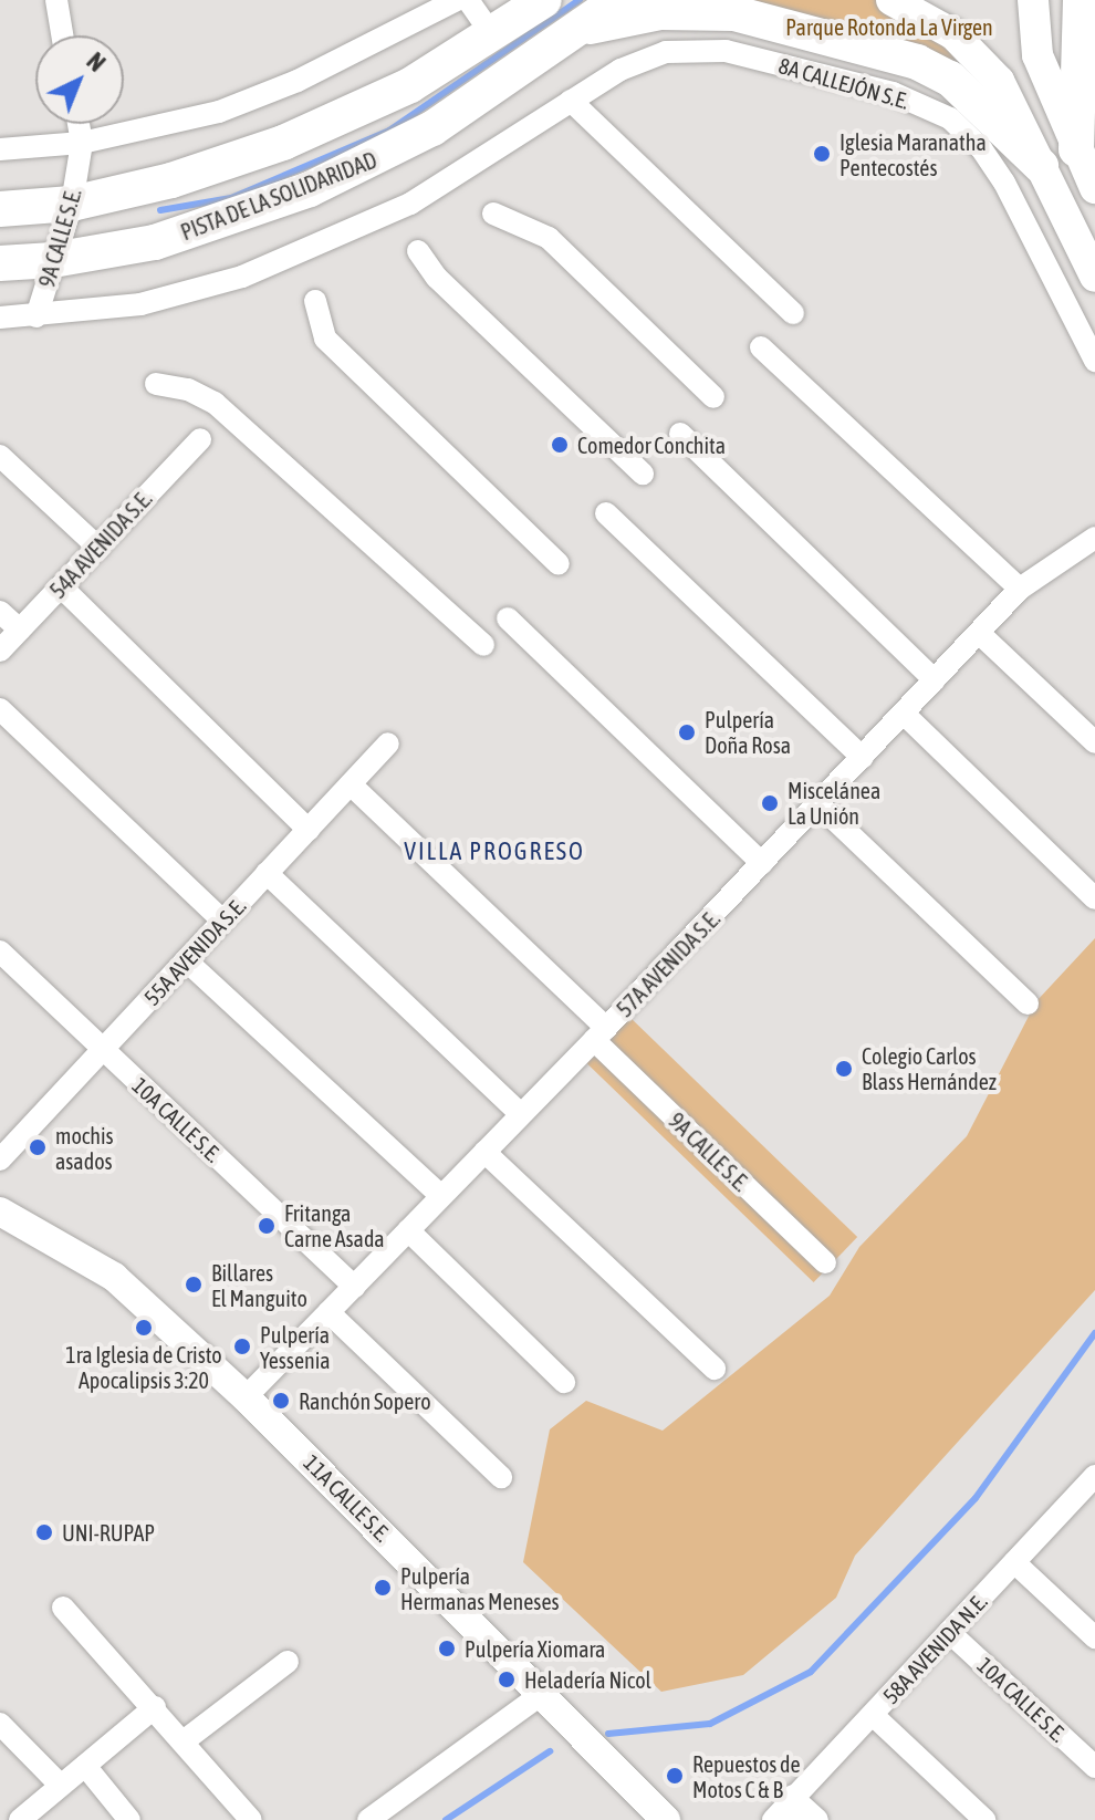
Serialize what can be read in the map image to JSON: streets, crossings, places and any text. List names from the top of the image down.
{
  "streets": {
    "main road": ["PISTA DE LA SOLIDARIDAD"],
    "street": [
      "8A CALLEJÓN S.E.",
      "9A CALLE S.E.",
      "54A AVENIDA S.E.",
      "55A AVENIDA S.E.",
      "57A AVENIDA S.E.",
      "10A CALLE S.E.",
      "11A CALLE S.E.",
      "58A AVENIDA N.E."
    ]
  },
  "crossings": [
    ["8A CALLEJÓN S.E.", "9A CALLE S.E."],
    ["PISTA DE LA SOLIDARIDAD", "9A CALLE S.E."],
    ["9A CALLE S.E.", "55A AVENIDA S.E."],
    ["9A CALLE S.E.", "57A AVENIDA S.E."],
    ["55A AVENIDA S.E.", "10A CALLE S.E."],
    ["57A AVENIDA S.E.", "10A CALLE S.E."],
    ["57A AVENIDA S.E.", "11A CALLE S.E."],
    ["10A CALLE S.E.", "58A AVENIDA N.E."]
  ],
  "districts": ["VILLA PROGRESO"],
  "parks": ["Parque Rotonda La Virgen"],
  "places": [
    "Iglesia Maranatha Pentecostés",
    "Comedor Conchita",
    "Pulpería Doña Rosa",
    "Miscelánea La Unión",
    "Colegio Carlos Blass Hernández",
    "mochis asados",
    "Fritanga Carne Asada",
    "Billares El Manguito",
    "1ra Iglesia de Cristo Apocalipsis 3:20",
    "Pulpería Yessenia",
    "Ranchón Sopero",
    "UNI-RUPAP",
    "Pulpería Hermanas Meneses",
    "Pulpería Xiomara",
    "Heladería Nicol",
    "Repuestos de Motos C & B"
  ],
  "north": "top right"
}
